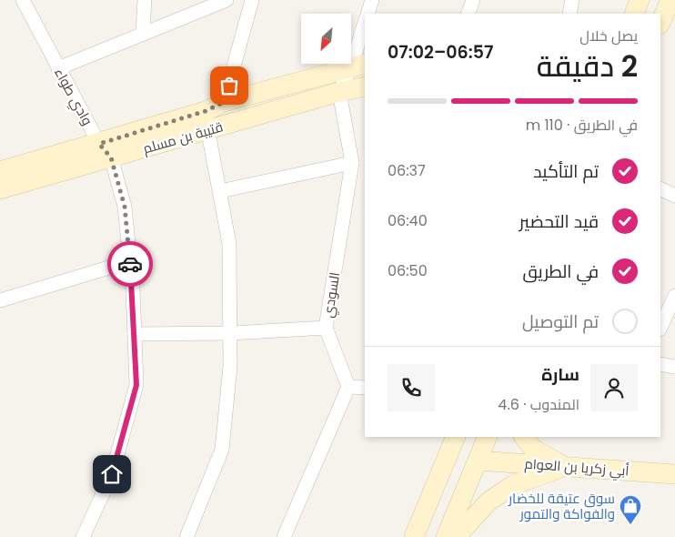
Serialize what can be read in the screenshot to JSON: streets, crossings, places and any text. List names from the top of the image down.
{
  "streets": {
    "street": [
      "وادي طواء",
      "قتيبة بن مسلم",
      "السودي",
      "أبي زكريا بن العوام"
    ]
  },
  "crossings": [
    ["وادي طواء", "قتيبة بن مسلم"],
    ["قتيبة بن مسلم", "السودي"]
  ],
  "places": {
    "shop": ["سوق عتيقة للخضار والفواكة والتمور"]
  },
  "north": "bottom left",
  "page": {
    "heading": ["2 دقيقة", "يصل خلال", "06:57–07:02"],
    "panel": ["سارة", "المندوب · 4.6"],
    "bar": "في الطريق · 110 m",
    "list": [
      ["تم التأكيد", "06:37"],
      ["قيد التحضير", "06:40"],
      ["في الطريق", "06:50"],
      "تم التوصيل"
    ]
  }
}
